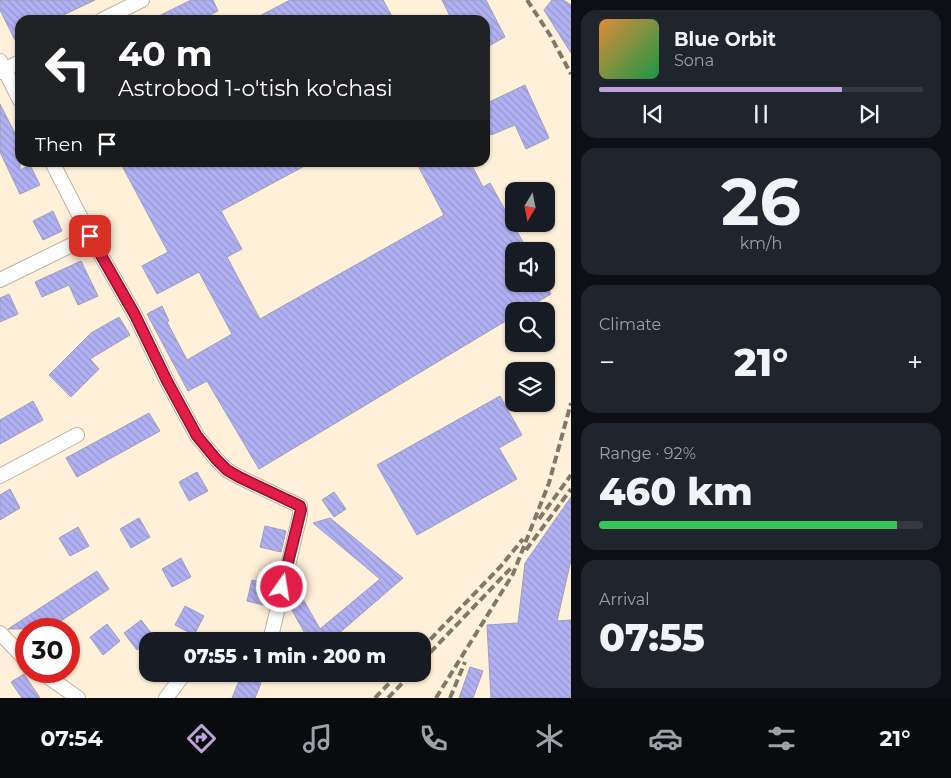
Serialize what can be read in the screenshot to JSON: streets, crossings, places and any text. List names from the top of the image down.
{
  "north": "bottom",
  "page": {
    "turn": ["40 m", "Astrobod 1-o'tish ko'chasi"],
    "song": ["Blue Orbit", "Sona"],
    "then": "Then",
    "tile": [
      ["26", "km/h"],
      "Climate",
      ["Range · 92%", "460 km"],
      ["Arrival", "07:55"]
    ],
    "heat": ["−", "21°", "+"],
    "limit": "30",
    "trip": "07:55 · 1 min · 200 m",
    "tabs": ["07:54", "21°"]
  }
}
